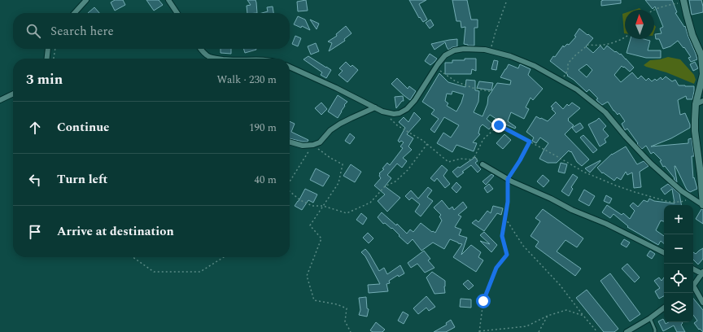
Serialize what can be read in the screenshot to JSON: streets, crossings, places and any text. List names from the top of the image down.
{
  "north": "top",
  "page": {
    "search": "Search here",
    "heading": ["3 min", "Walk · 230 m"],
    "list": [
      ["Continue", "190 m"],
      ["Turn left", "40 m"],
      "Arrive at destination"
    ],
    "map_buttons": ["+", "−"]
  }
}
